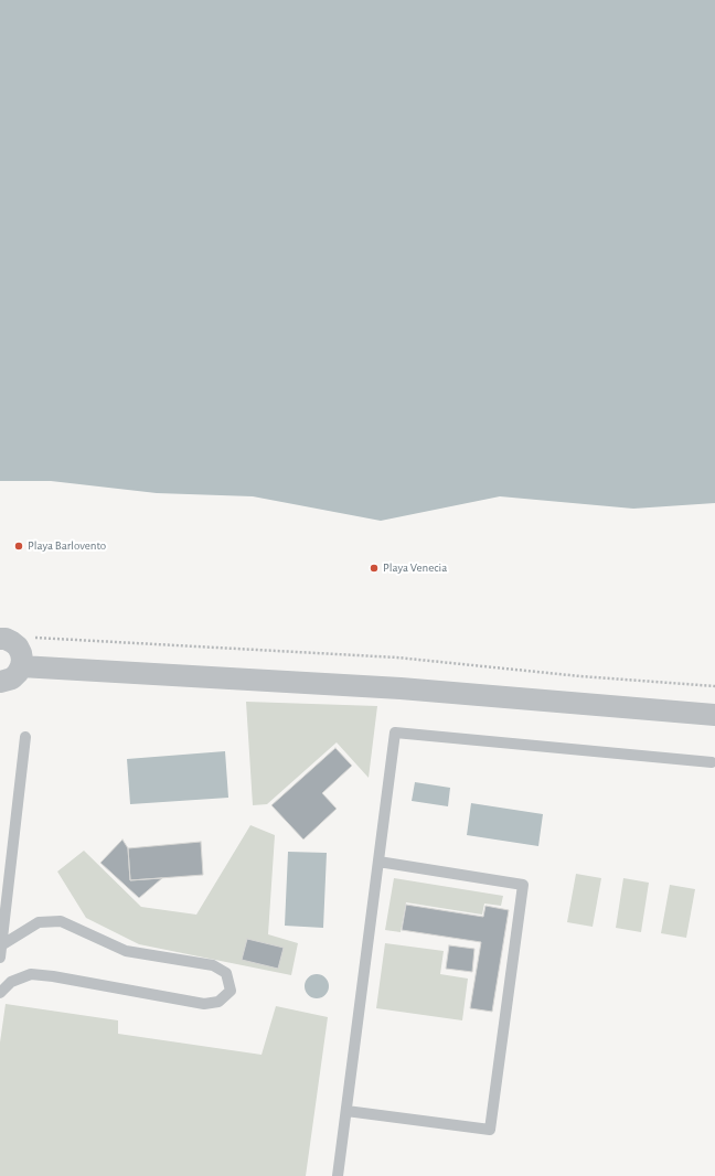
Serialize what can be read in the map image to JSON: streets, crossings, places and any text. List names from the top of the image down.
{
  "places": ["Playa Barlovento", "Playa Venecia"]
}
